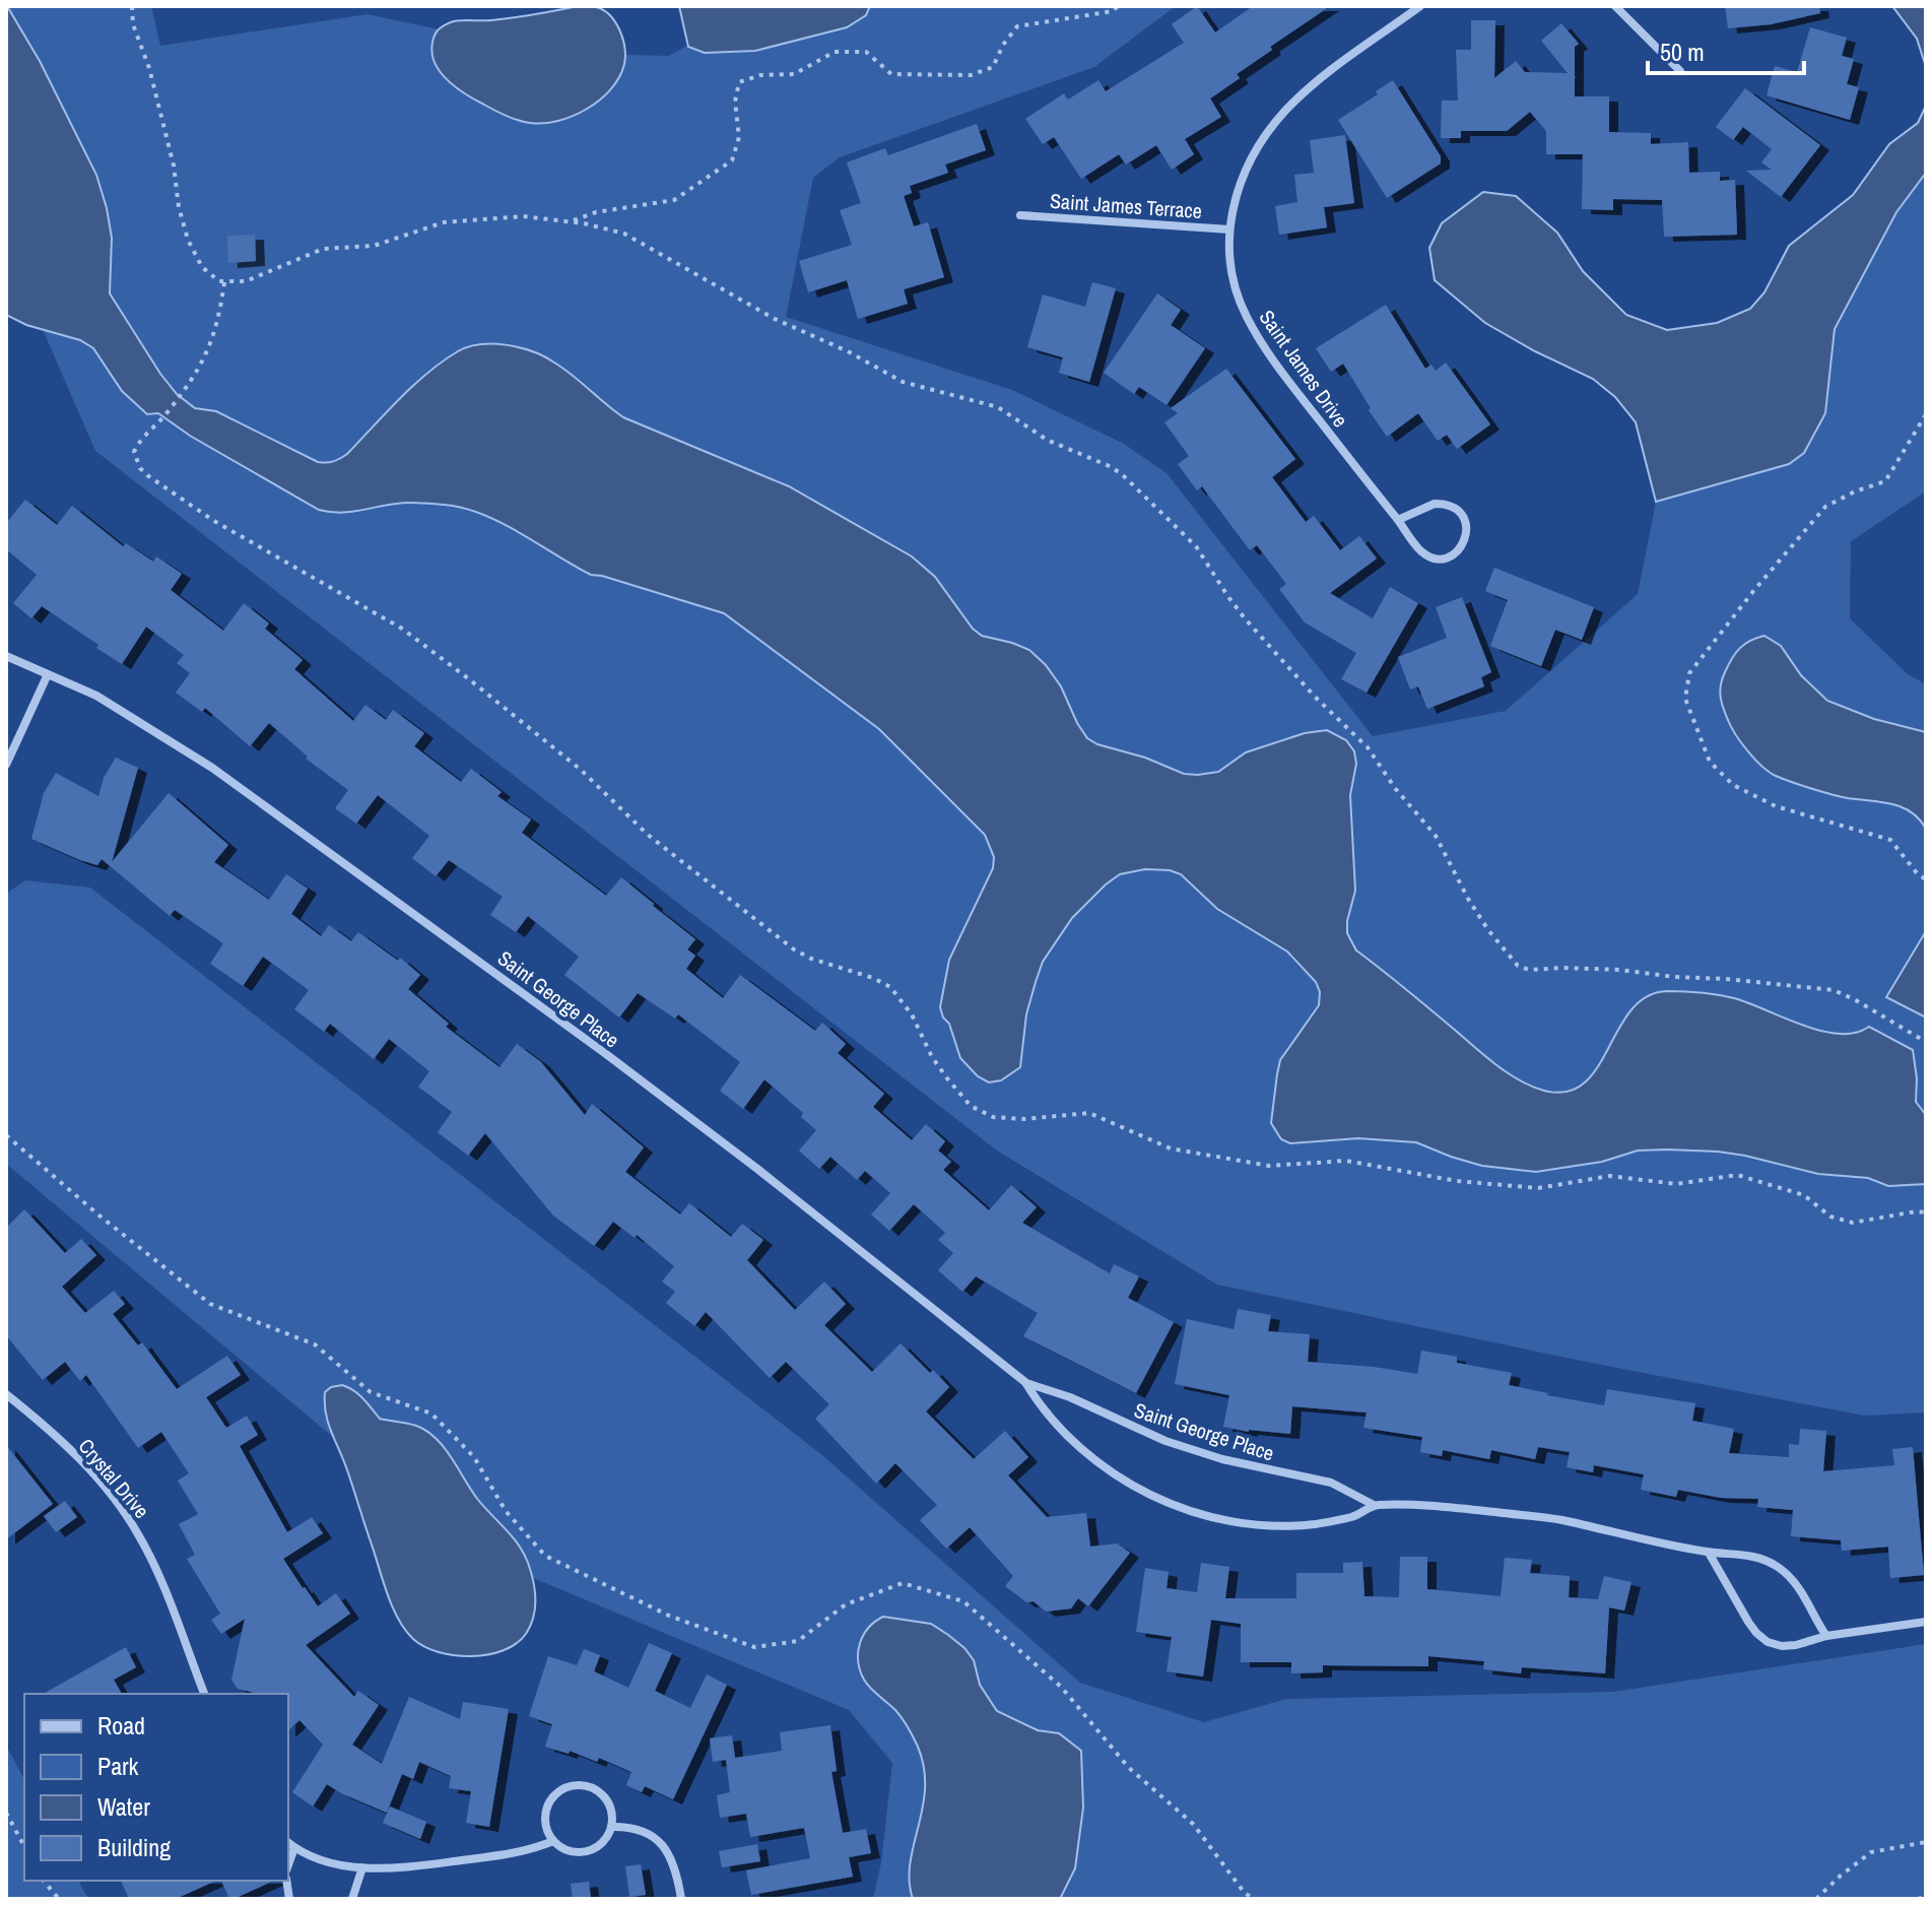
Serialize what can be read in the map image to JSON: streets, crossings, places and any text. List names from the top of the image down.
{
  "streets": {
    "street": [
      "Saint James Terrace",
      "Saint James Drive",
      "Saint George Place",
      "Crystal Drive"
    ]
  },
  "crossings": [
    ["Saint James Terrace", "Saint James Drive"]
  ],
  "legend": [
    "Road",
    "Park",
    "Water",
    "Building"
  ],
  "scale_bar": "50 m"
}
